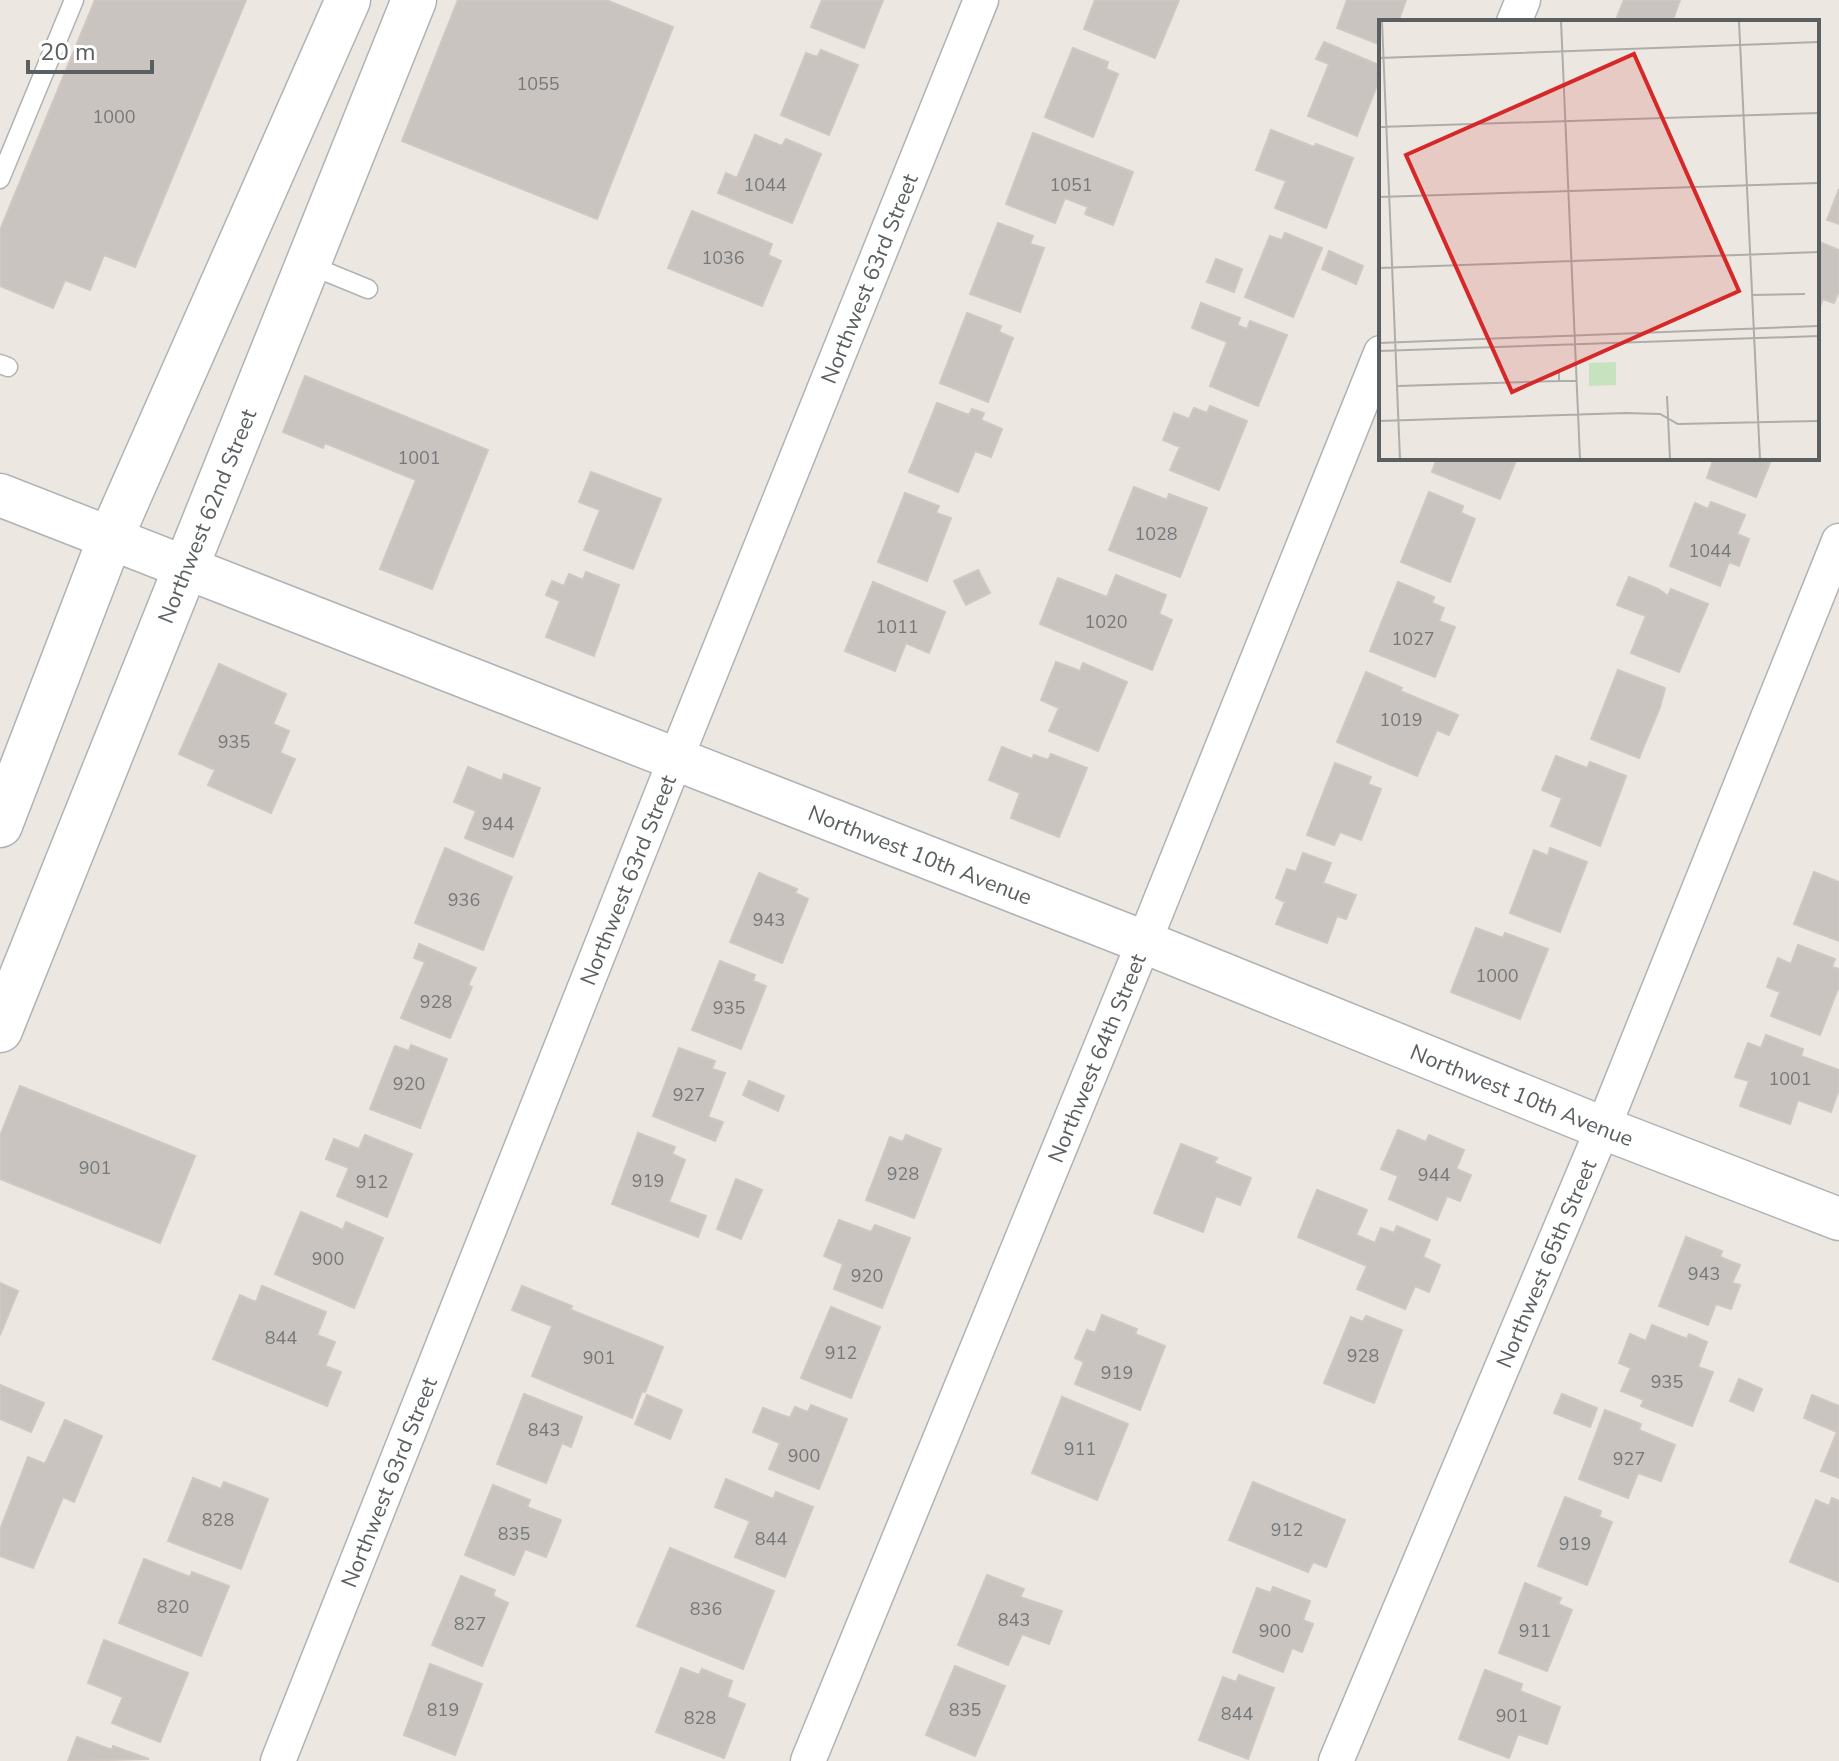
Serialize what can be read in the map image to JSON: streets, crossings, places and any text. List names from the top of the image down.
{
  "streets": {
    "main road": ["Northwest 62nd Street"],
    "street": [
      "Northwest 63rd Street",
      "Northwest 10th Avenue",
      "Northwest 64th Street",
      "Northwest 65th Street"
    ]
  },
  "crossings": [
    ["Northwest 63rd Street", "Northwest 10th Avenue"],
    ["Northwest 62nd Street", "Northwest 10th Avenue"],
    ["Northwest 10th Avenue", "Northwest 64th Street"],
    ["Northwest 10th Avenue", "Northwest 65th Street"]
  ],
  "house_numbers": [
    "1055",
    "1000",
    "1044",
    "1051",
    "1036",
    "1001",
    "1028",
    "1044",
    "1020",
    "1011",
    "1027",
    "1019",
    "935",
    "944",
    "936",
    "943",
    "1000",
    "928",
    "935",
    "1001",
    "920",
    "927",
    "901",
    "928",
    "944",
    "919",
    "912",
    "900",
    "943",
    "920",
    "844",
    "912",
    "928",
    "901",
    "919",
    "935",
    "843",
    "911",
    "900",
    "927",
    "828",
    "912",
    "835",
    "844",
    "919",
    "820",
    "836",
    "843",
    "827",
    "900",
    "911",
    "819",
    "835",
    "844",
    "901",
    "828"
  ],
  "scale_bar": "20 m"
}
